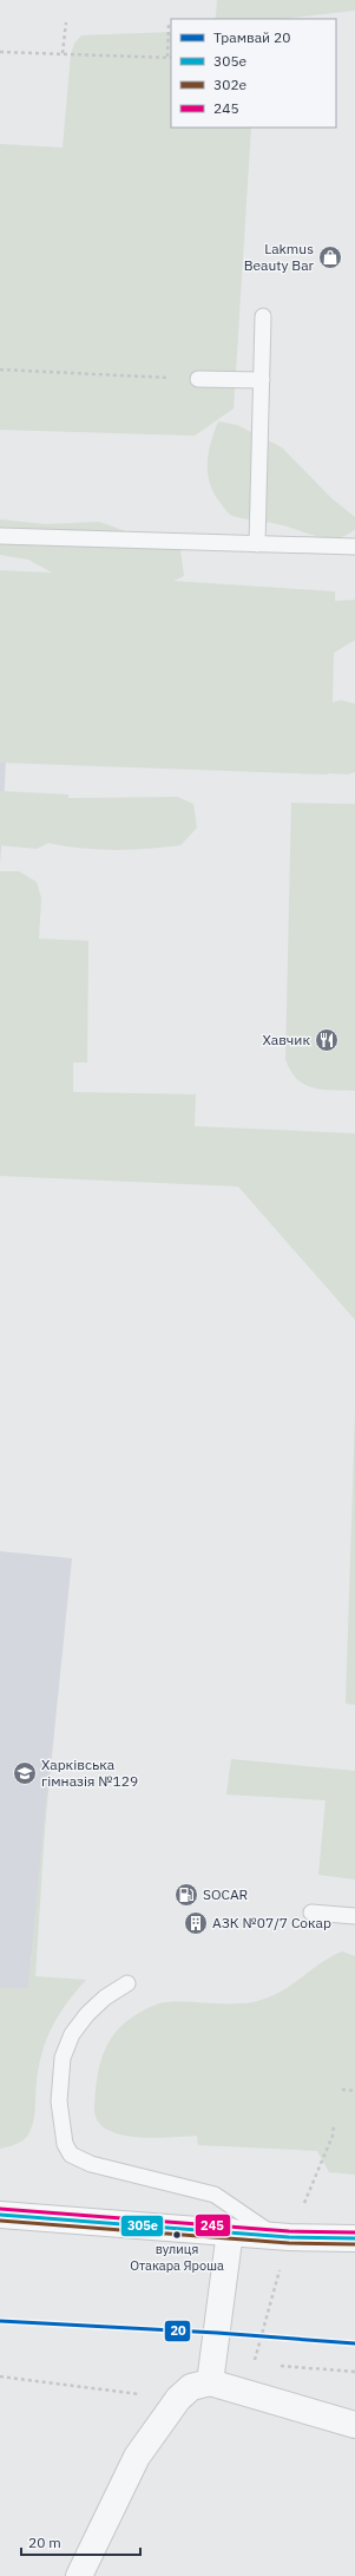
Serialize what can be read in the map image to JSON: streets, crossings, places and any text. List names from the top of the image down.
{
  "places": {
    "shop": ["Lakmus Beauty Bar"],
    "restaurant": ["Хавчик"],
    "school or university": ["Харківська гімназія №129"],
    "fuel station": ["SOCAR"],
    "building": ["АЗК №07/7 Сокар"],
    "other": ["вулиця Отакара Яроша"]
  },
  "lines": [
    "transit line 245",
    "transit line 305e",
    "transit line 302е",
    "tram line 20"
  ],
  "legend": [
    "Трамвай 20",
    "305e",
    "302е",
    "245"
  ],
  "scale_bar": "20 m"
}
